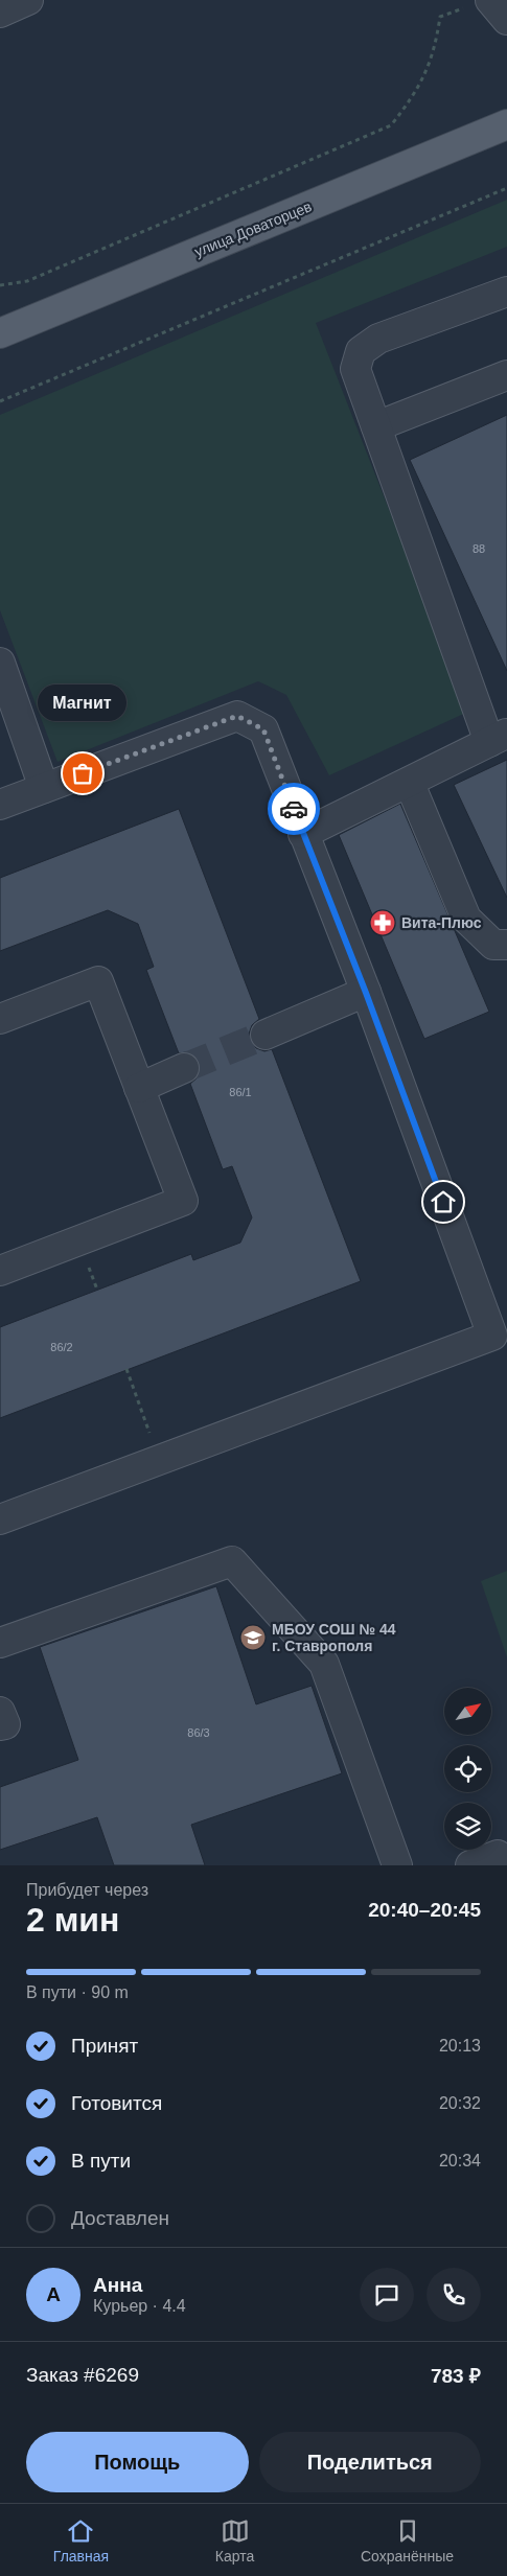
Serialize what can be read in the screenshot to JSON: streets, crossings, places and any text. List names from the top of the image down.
{
  "streets": {
    "main road": ["улица Доваторцев"]
  },
  "places": {
    "other": ["Магнит"],
    "pharmacy": ["Вита-Плюс"],
    "school or university": ["МБОУ СОШ № 44 г. Ставрополя"]
  },
  "house_numbers": [
    "88",
    "86/1",
    "86/2",
    "86/3"
  ],
  "north": "top right",
  "page": {
    "bubble": "Магнит",
    "heading": ["2 мин", "Прибудет через", "20:40–20:45"],
    "panel": [
      "Анна",
      "Курьер · 4.4",
      "Заказ #6269",
      "783 ₽"
    ],
    "bar": "В пути · 90 m",
    "list": [
      ["Принят", "20:13"],
      ["Готовится", "20:32"],
      ["В пути", "20:34"],
      "Доставлен"
    ],
    "round": "А",
    "buttons": ["Помощь", "Поделиться"],
    "tabs": ["Главная", "Карта", "Сохранённые"]
  }
}
